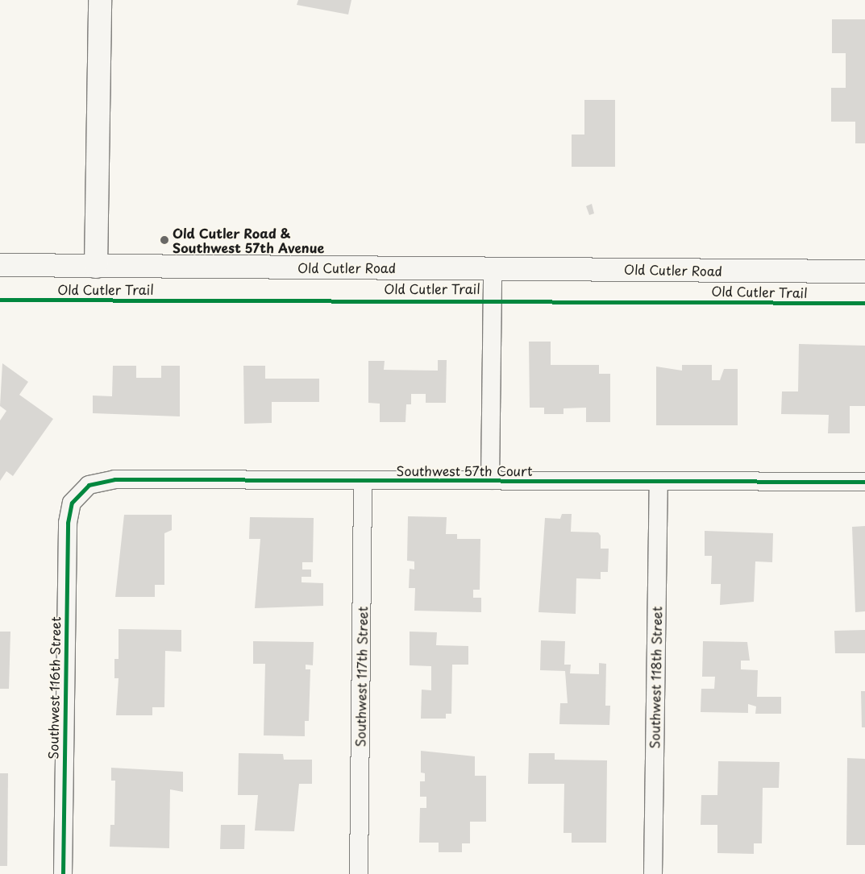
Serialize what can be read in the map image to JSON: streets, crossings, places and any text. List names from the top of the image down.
{
  "streets": {
    "main road": ["Old Cutler Road"],
    "street": [
      "Southwest 57th Court",
      "Southwest 117th Street",
      "Southwest 118th Street",
      "Southwest 116th Street"
    ],
    "cycle path": ["Old Cutler Trail"]
  },
  "crossings": [
    ["Southwest 57th Court", "Southwest 117th Street"],
    ["Southwest 57th Court", "Southwest 118th Street"],
    ["Southwest 57th Court", "Southwest 116th Street"]
  ],
  "places": ["Old Cutler Road & Southwest 57th Avenue"]
}
